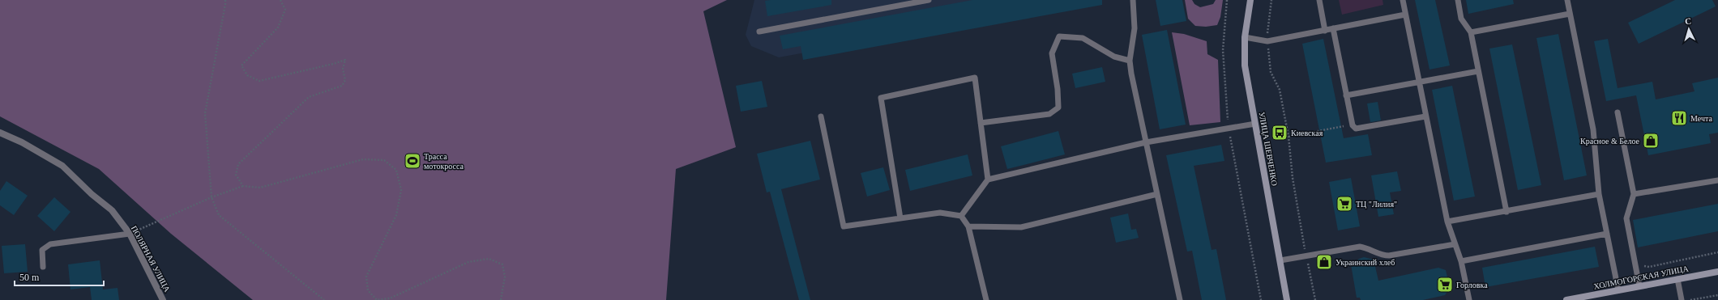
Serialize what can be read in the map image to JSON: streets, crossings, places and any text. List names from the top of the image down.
{
  "streets": {
    "street": ["УЛИЦА ШЕВЧЕНКО", "ПОЛЯРНАЯ УЛИЦА", "ХОЛМОГОРСКАЯ УЛИЦА"]
  },
  "places": {
    "restaurant": ["Мечта"],
    "bus stop": ["Киевская"],
    "shop": ["Красное & Белое", "Украинский хлеб"],
    "sports": ["Трасса мотокросса"],
    "supermarket": ["ТЦ \"Лилия\"", "Горловка"]
  },
  "scale_bar": "50 m",
  "north": "top"
}
